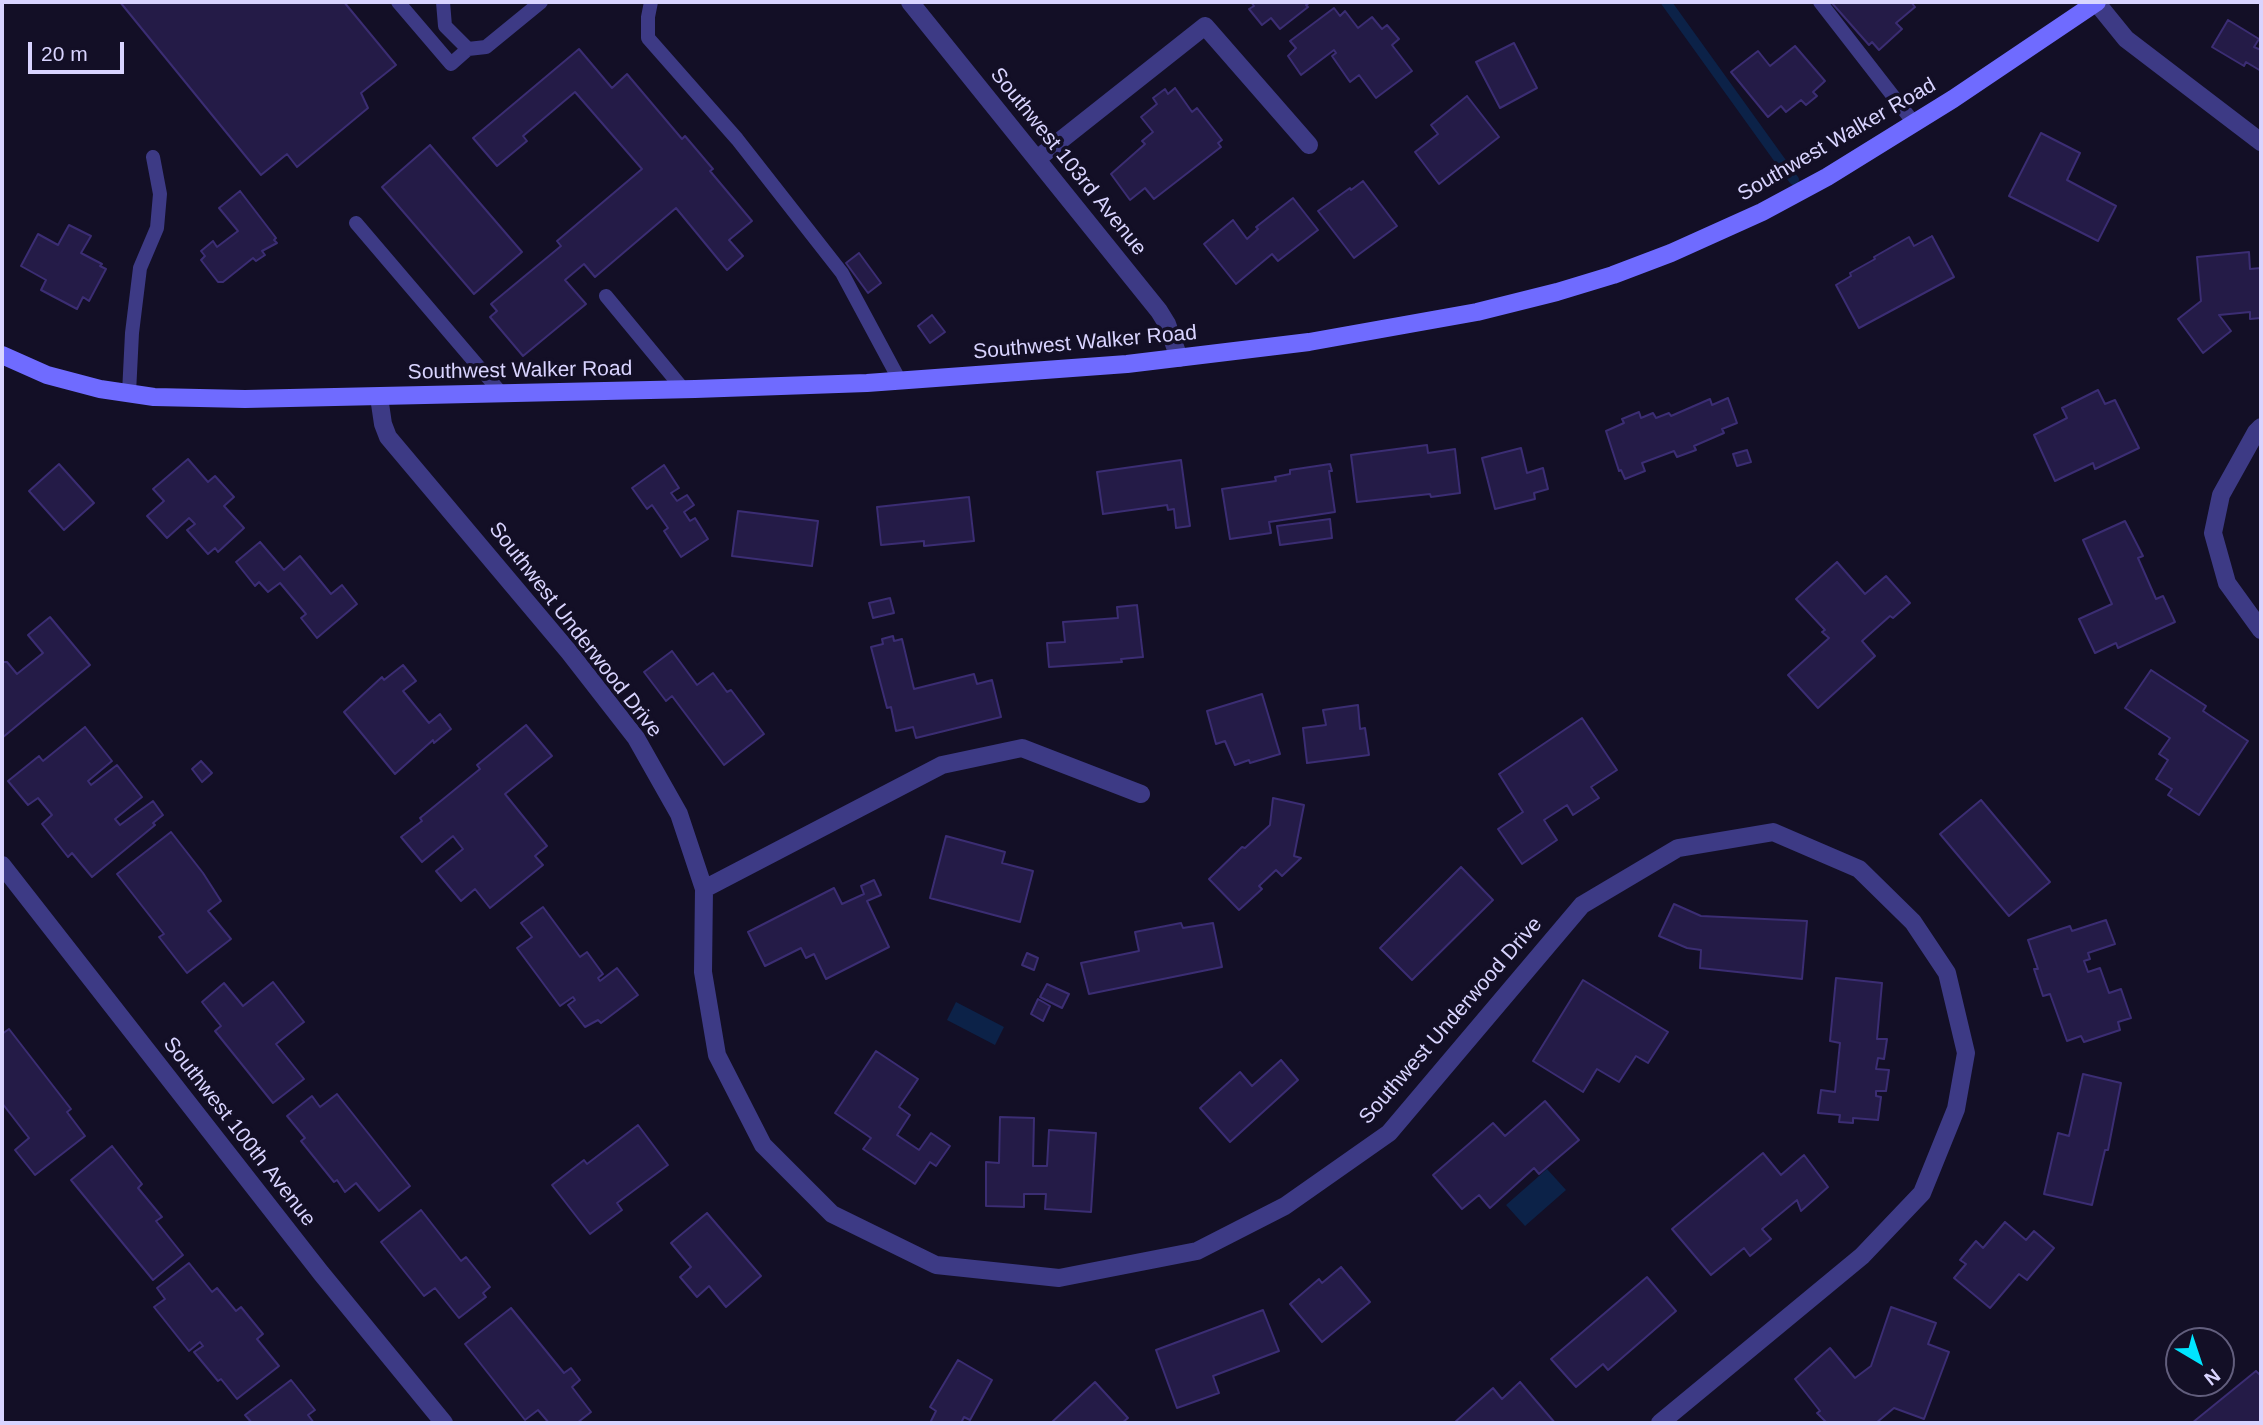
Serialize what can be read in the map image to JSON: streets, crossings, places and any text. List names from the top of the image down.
{
  "streets": {
    "main road": ["Southwest Walker Road"],
    "street": ["Southwest 103rd Avenue", "Southwest Underwood Drive", "Southwest 100th Avenue"]
  },
  "crossings": [
    ["Southwest Walker Road", "Southwest 103rd Avenue"],
    ["Southwest Walker Road", "Southwest Underwood Drive"]
  ],
  "scale_bar": "20 m",
  "north": "bottom right"
}
